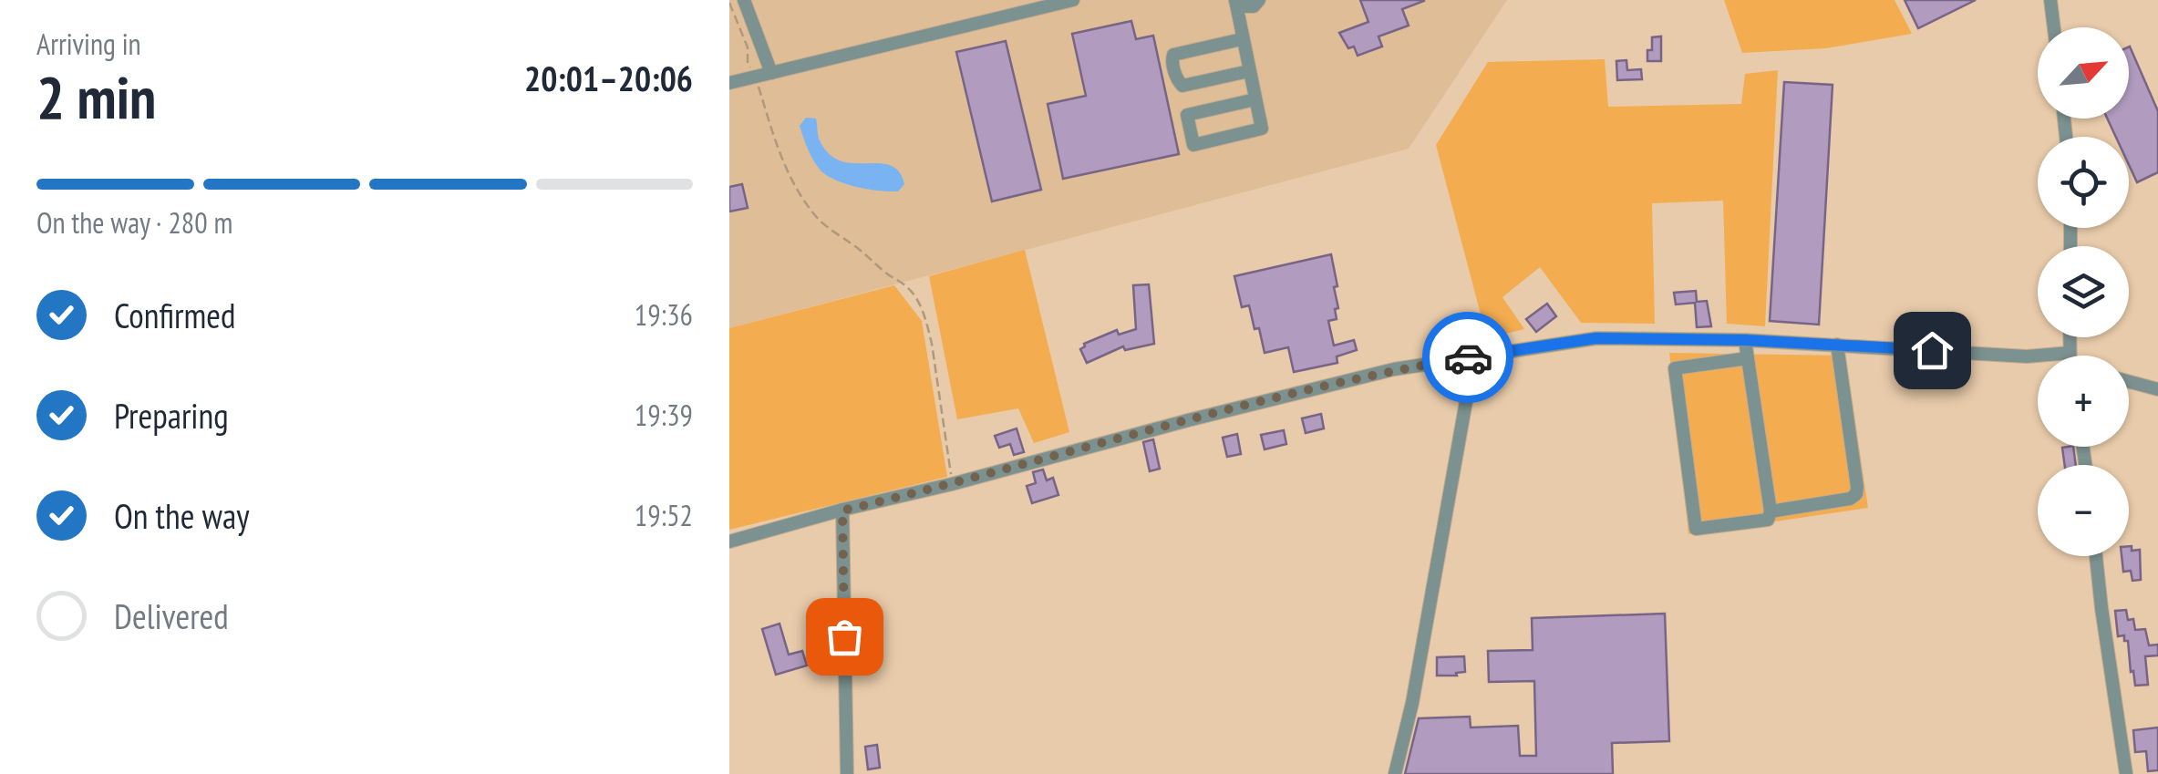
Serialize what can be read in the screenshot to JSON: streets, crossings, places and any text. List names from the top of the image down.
{
  "north": "top right",
  "page": {
    "heading": ["2 min", "Arriving in", "20:01–20:06"],
    "map_buttons": ["+", "−"],
    "bar": "On the way · 280 m",
    "list": [
      ["Confirmed", "19:36"],
      ["Preparing", "19:39"],
      ["On the way", "19:52"],
      "Delivered"
    ]
  }
}
